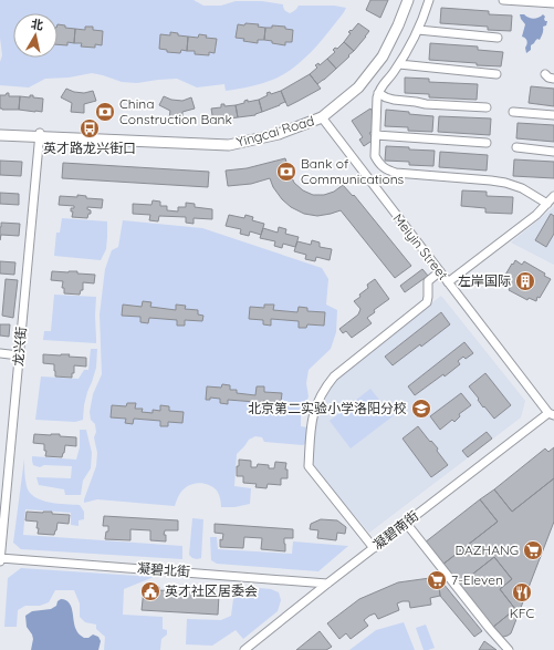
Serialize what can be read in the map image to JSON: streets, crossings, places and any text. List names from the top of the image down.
{
  "streets": {
    "main road": ["Yingcai Road"],
    "street": [
      "Meiyin Street",
      "龙兴街",
      "凝碧南街",
      "凝碧北街"
    ]
  },
  "crossings": [
    ["Yingcai Road", "Meiyin Street"],
    ["Yingcai Road", "龙兴街"],
    ["Meiyin Street", "凝碧南街"],
    ["龙兴街", "凝碧北街"],
    ["凝碧南街", "凝碧北街"]
  ],
  "places": {
    "bank": ["China Construction Bank", "Bank of Communications"],
    "bus stop": ["英才路龙兴街口"],
    "building": ["左岸国际"],
    "school or university": ["北京第二实验小学洛阳分校"],
    "supermarket": ["DAZHANG", "7-Eleven"],
    "public building": ["英才社区居委会"],
    "restaurant": ["KFC"]
  },
  "north": "top"
}
